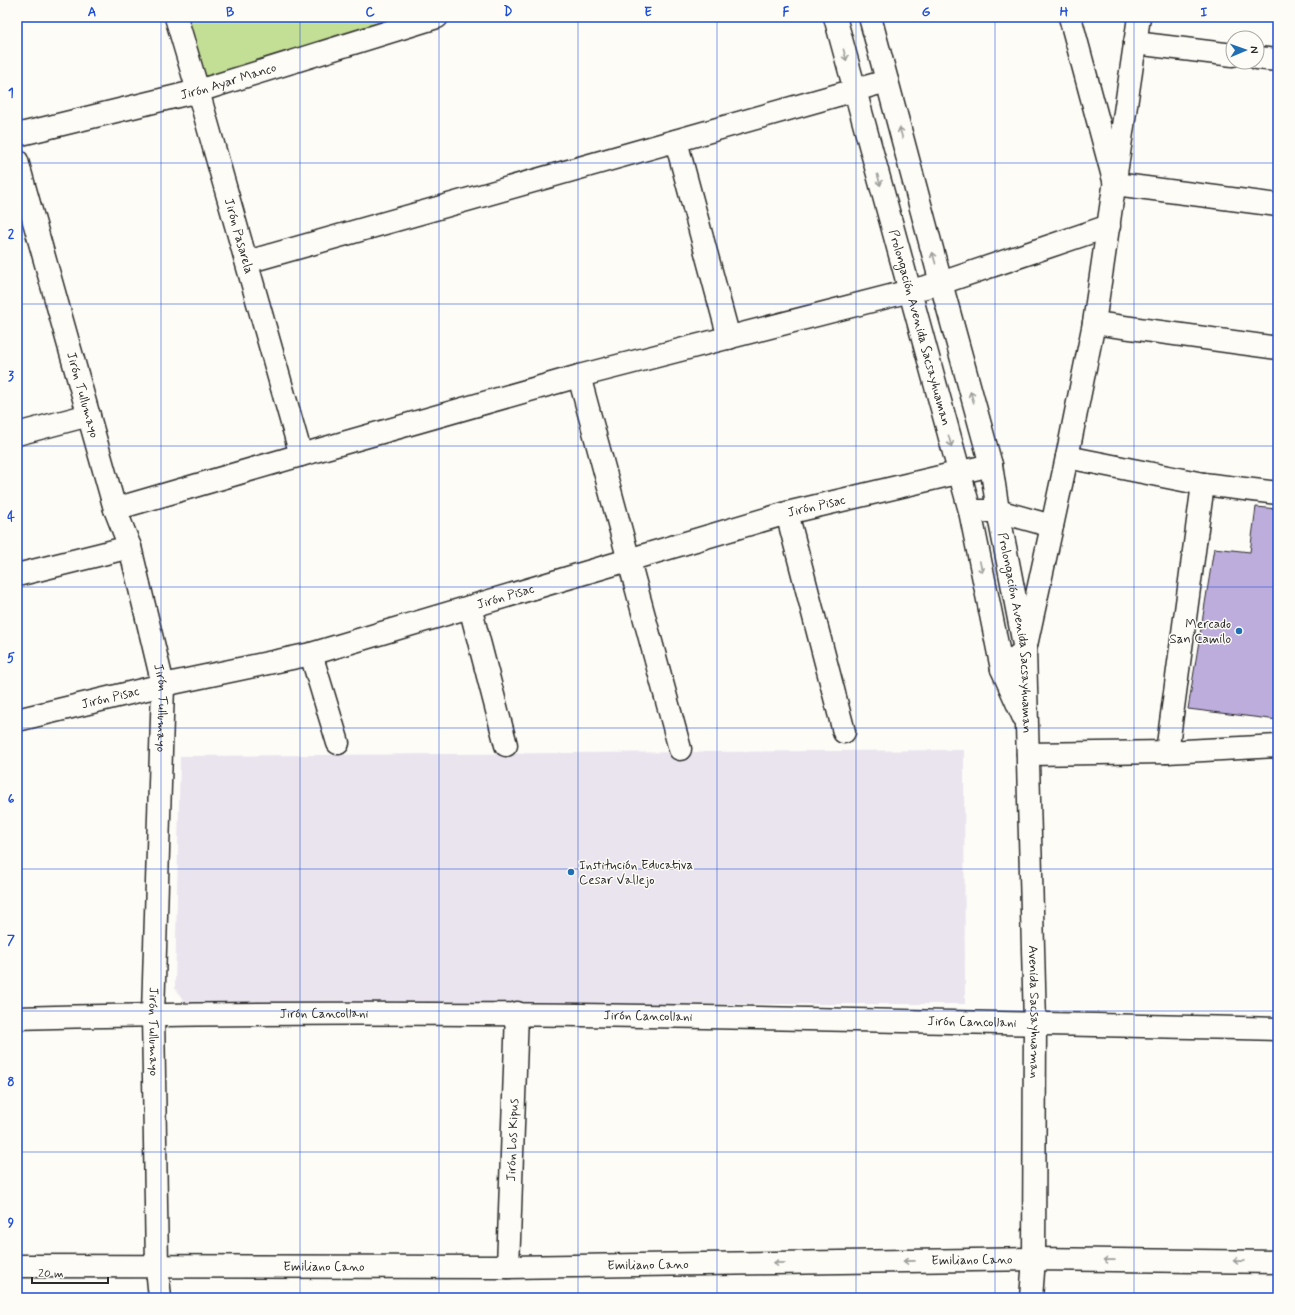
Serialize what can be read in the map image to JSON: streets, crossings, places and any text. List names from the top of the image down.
{
  "streets": {
    "street": [
      "Jirón Ayar Manco",
      "Jirón Pasarela",
      "Prolongación Avenida Sacsayhuaman",
      "Jirón Tullumayo",
      "Jirón Pisac",
      "Avenida Sacsayhuaman",
      "Jirón Cancollani",
      "Jirón Los Kipus",
      "Emiliano Cano"
    ]
  },
  "crossings": [
    ["Jirón Ayar Manco", "Jirón Pasarela"],
    ["Prolongación Avenida Sacsayhuaman", "Jirón Pisac"],
    ["Prolongación Avenida Sacsayhuaman", "Avenida Sacsayhuaman"],
    ["Jirón Tullumayo", "Jirón Pisac"],
    ["Jirón Tullumayo", "Jirón Cancollani"],
    ["Jirón Tullumayo", "Emiliano Cano"],
    ["Avenida Sacsayhuaman", "Jirón Cancollani"],
    ["Avenida Sacsayhuaman", "Emiliano Cano"],
    ["Jirón Cancollani", "Jirón Los Kipus"],
    ["Jirón Los Kipus", "Emiliano Cano"]
  ],
  "one_way": ["Emiliano Cano"],
  "places": ["Mercado San Camilo", "Institución Educativa Cesar Vallejo"],
  "scale_bar": "20 m",
  "north": "right",
  "grid": {
    "columns": [
      "A",
      "B",
      "C",
      "D",
      "E",
      "F",
      "G",
      "H",
      "I"
    ],
    "rows": [
      "1",
      "2",
      "3",
      "4",
      "5",
      "6",
      "7",
      "8",
      "9"
    ]
  }
}
